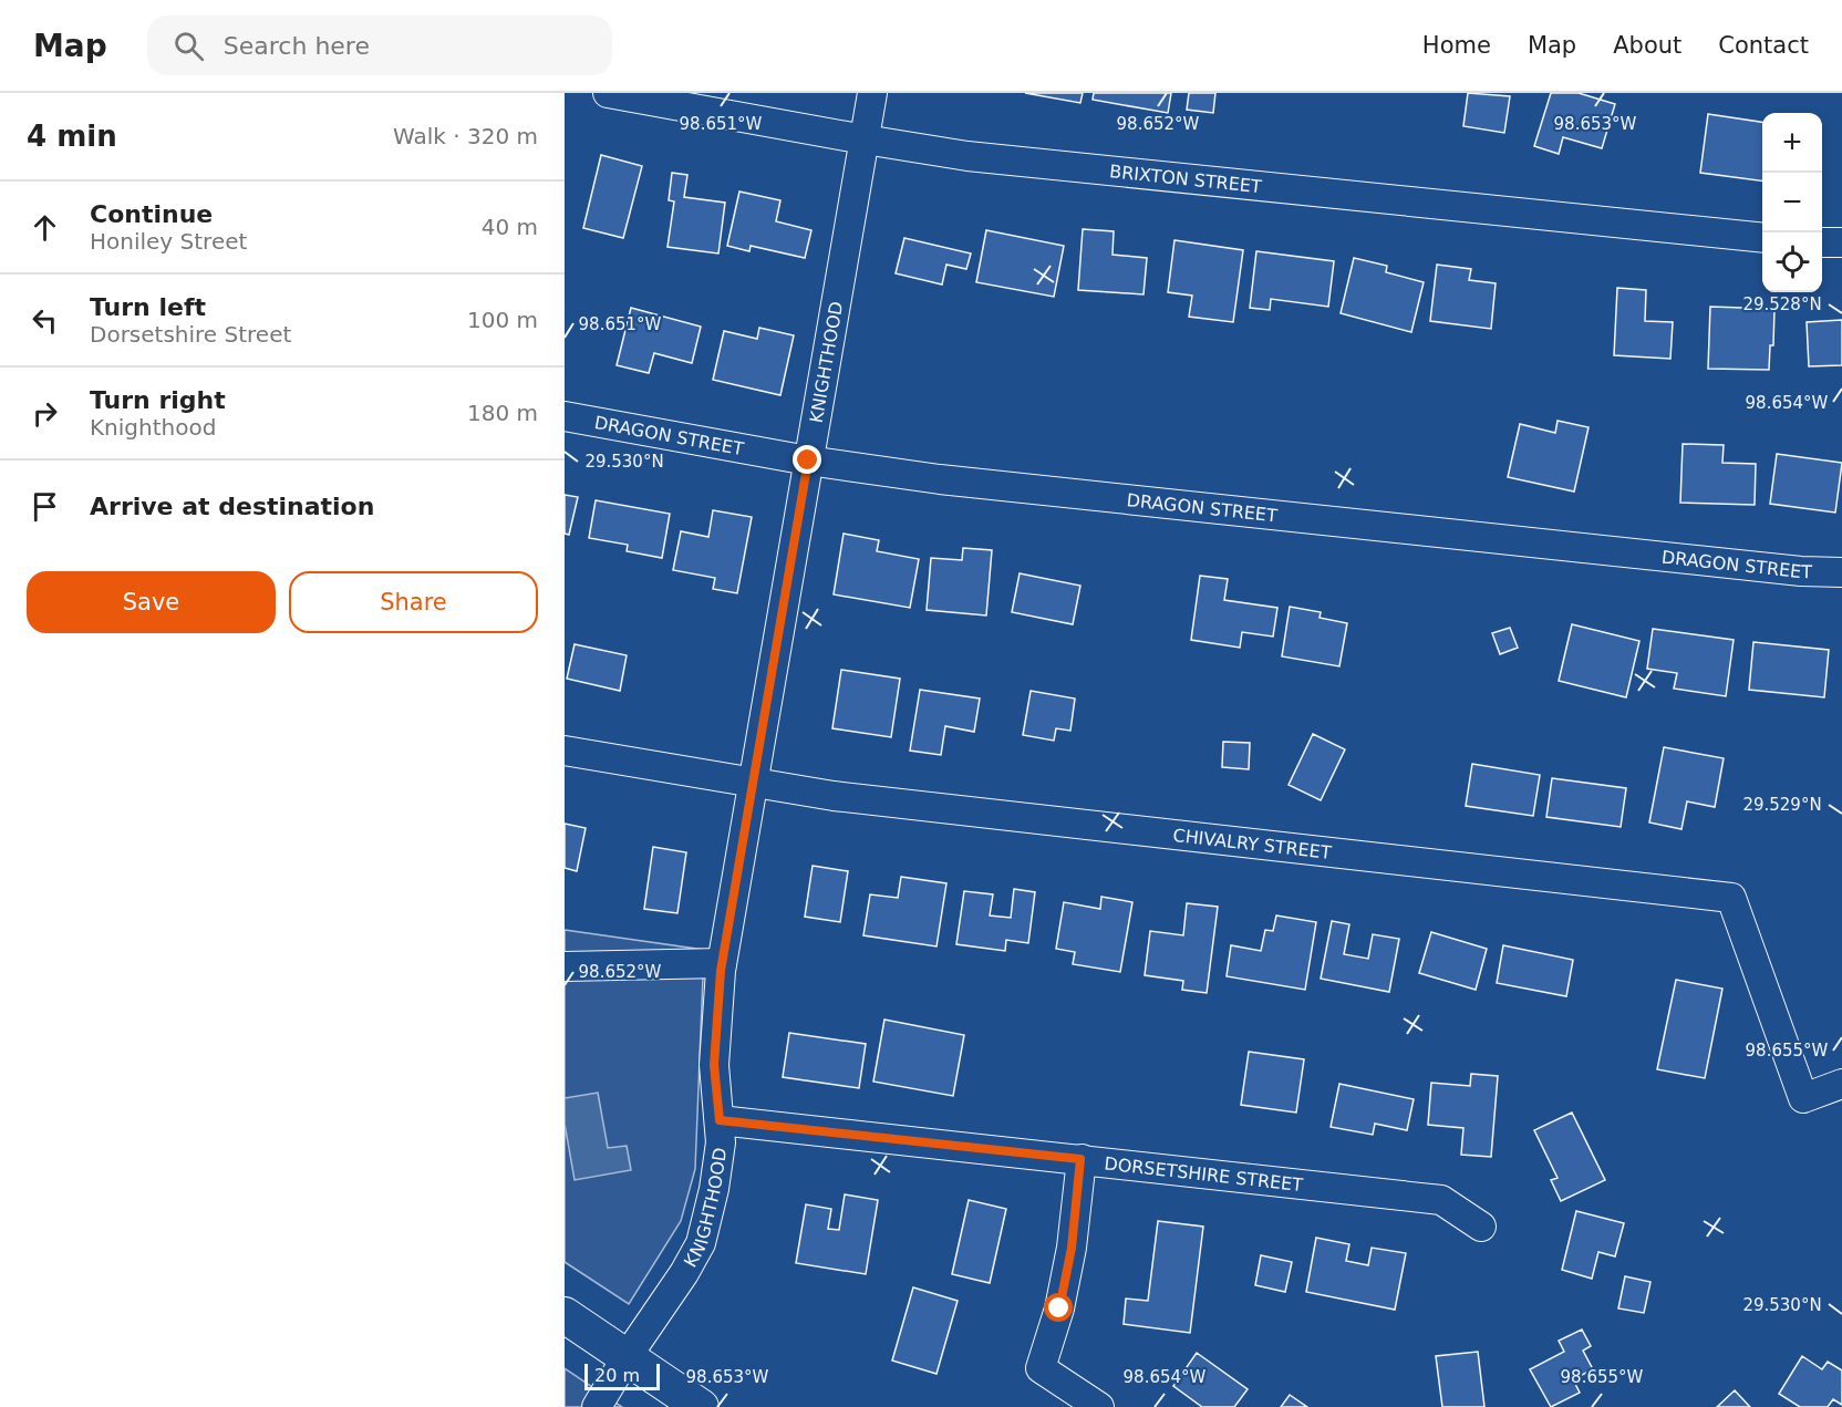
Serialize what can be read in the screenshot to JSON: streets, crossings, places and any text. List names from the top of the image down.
{
  "streets": {
    "street": [
      "BRIXTON STREET",
      "KNIGHTHOOD",
      "DRAGON STREET",
      "CHIVALRY STREET",
      "DORSETSHIRE STREET"
    ]
  },
  "crossings": [
    ["BRIXTON STREET", "KNIGHTHOOD"],
    ["KNIGHTHOOD", "DRAGON STREET"],
    ["KNIGHTHOOD", "CHIVALRY STREET"],
    ["KNIGHTHOOD", "DORSETSHIRE STREET"]
  ],
  "scale_bar": "20 m",
  "page": {
    "header": "Map",
    "search": "Search here",
    "nav": [
      "Home",
      "Map",
      "About",
      "Contact"
    ],
    "heading": ["4 min", "Walk · 320 m"],
    "map_buttons": ["+", "−"],
    "list": [
      ["Continue", "Honiley Street", "40 m"],
      ["Turn left", "Dorsetshire Street", "100 m"],
      ["Turn right", "Knighthood", "180 m"],
      "Arrive at destination"
    ],
    "buttons": ["Save", "Share"],
    "scale": "20 m"
  },
  "coordinates": [
    "98.651°W",
    "98.652°W",
    "98.653°W",
    "29.528°N",
    "98.654°W",
    "29.530°N",
    "29.529°N",
    "98.655°W"
  ]
}
